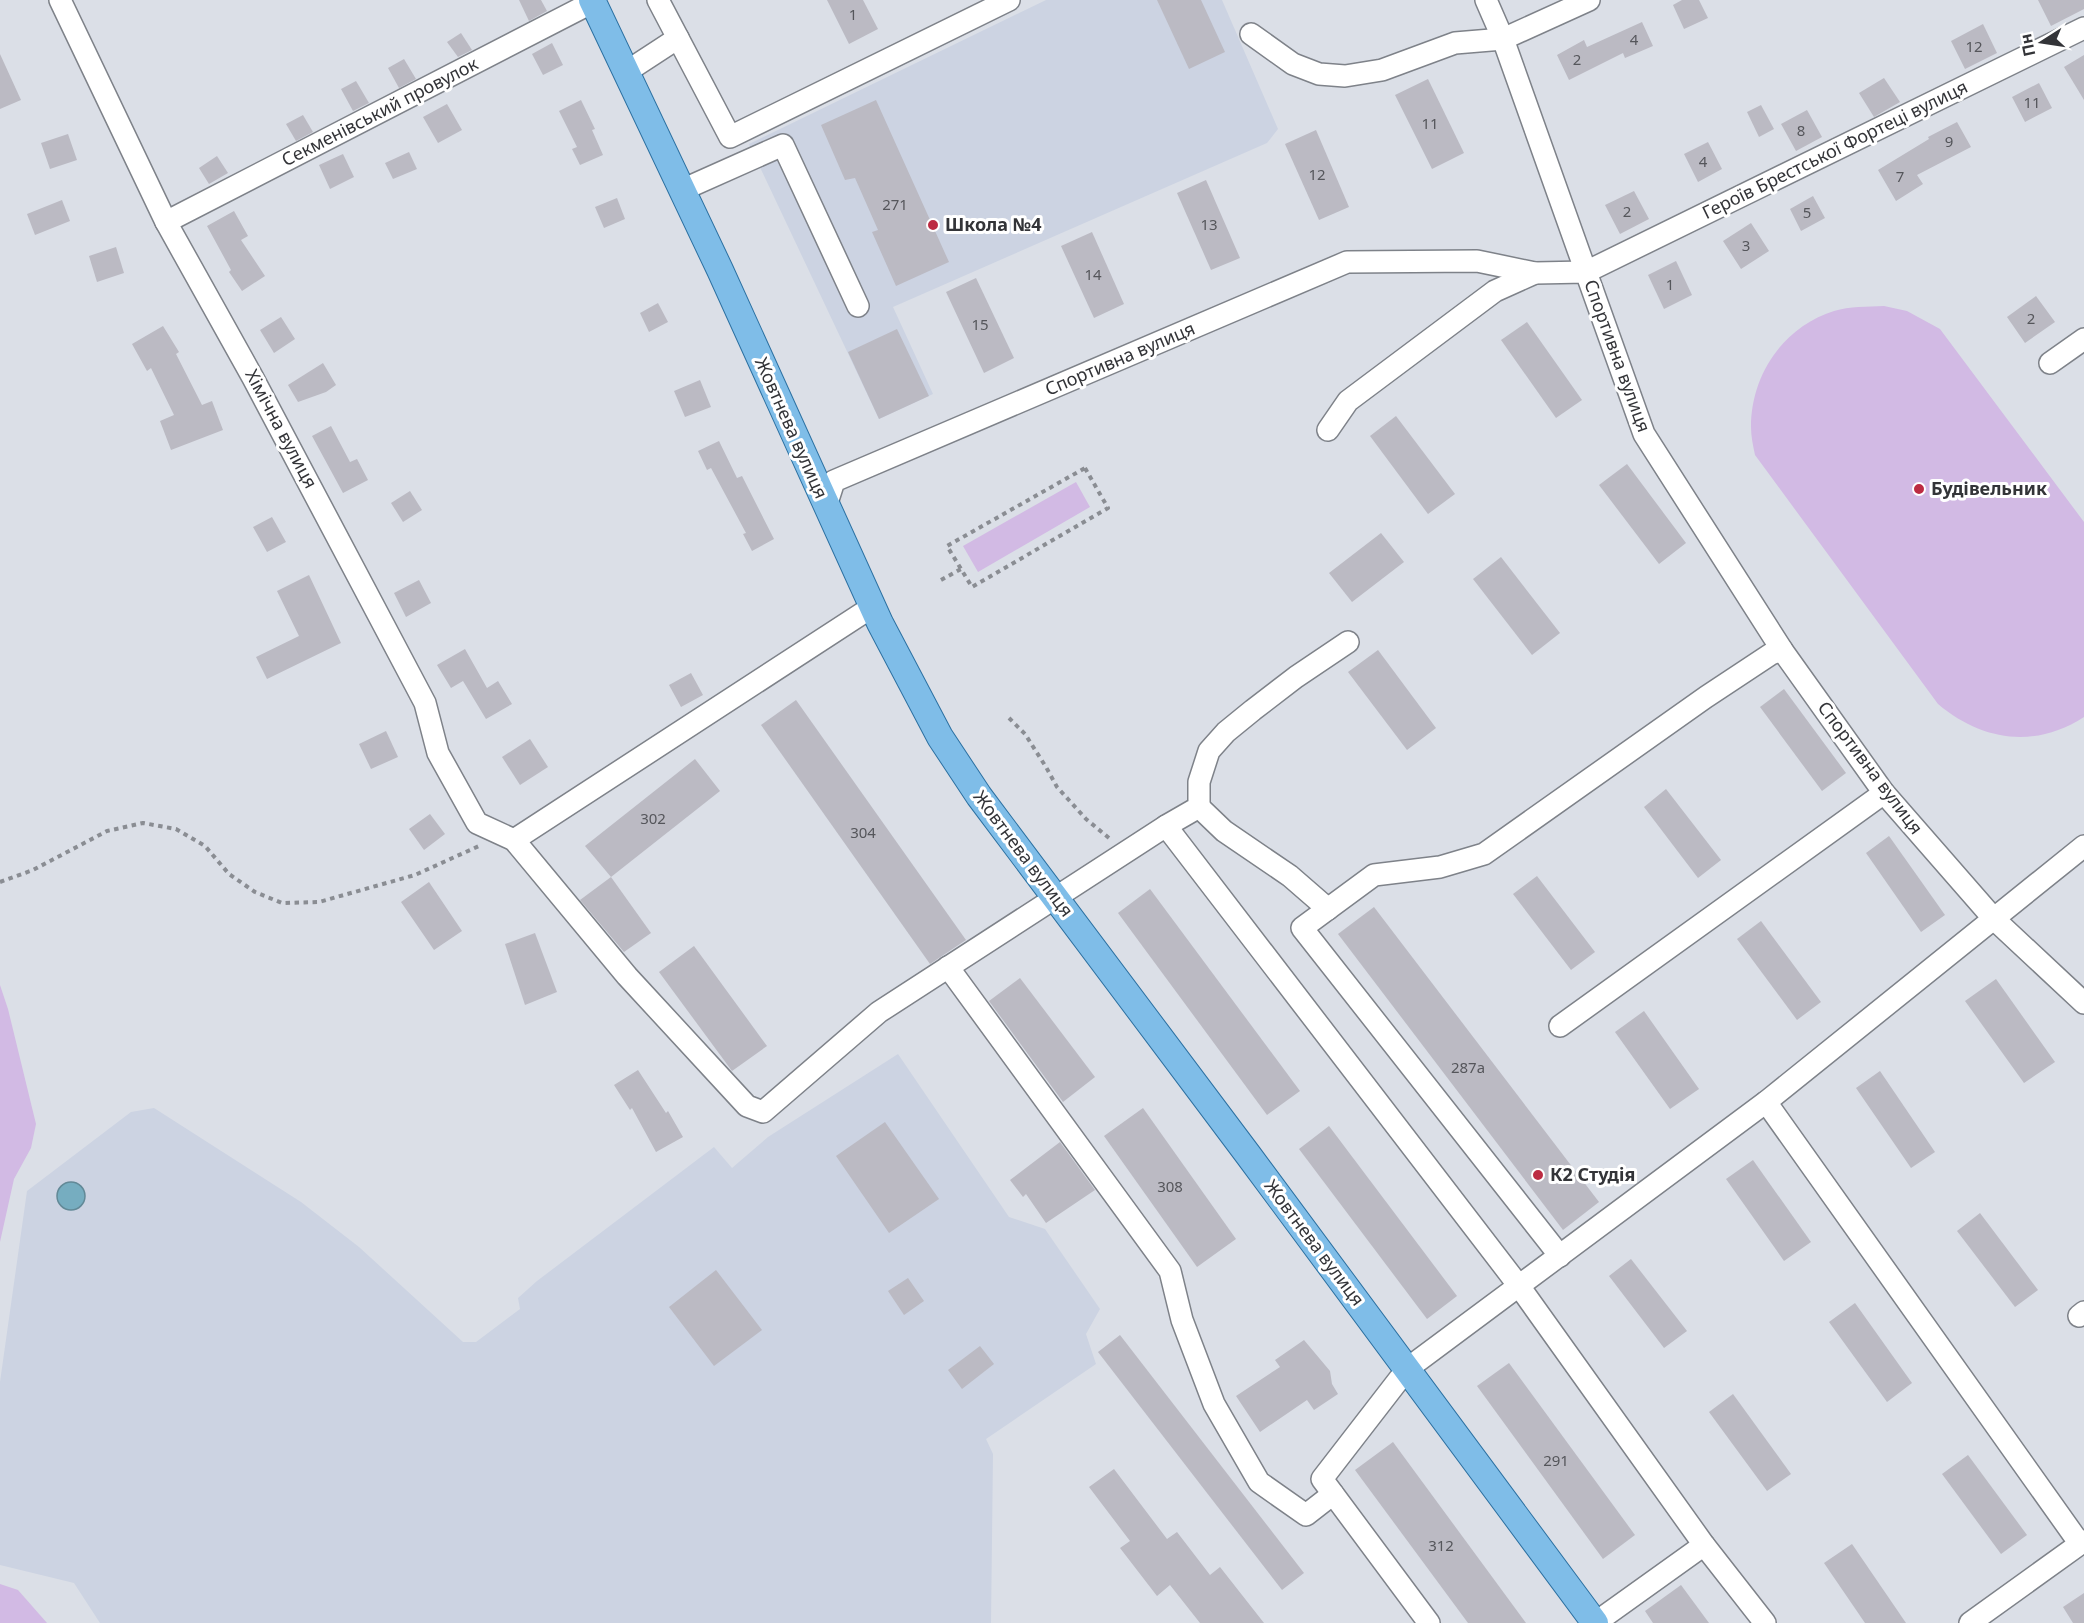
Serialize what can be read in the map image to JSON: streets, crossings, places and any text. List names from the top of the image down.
{
  "streets": {
    "main road": ["Жовтнева вулиця"],
    "street": [
      "Секменівський провулок",
      "Героїв Брестської Фортеці вулиця",
      "Спортивна вулиця",
      "Хімічна вулиця"
    ]
  },
  "crossings": [
    ["Секменівський провулок", "Жовтнева вулиця"],
    ["Секменівський провулок", "Хімічна вулиця"],
    ["Героїв Брестської Фортеці вулиця", "Спортивна вулиця"],
    ["Спортивна вулиця", "Жовтнева вулиця"]
  ],
  "places": ["Школа №4", "Будівельник", "К2 Студiя"],
  "house_numbers": [
    "1",
    "4",
    "12",
    "2",
    "11",
    "11",
    "8",
    "9",
    "4",
    "12",
    "7",
    "271",
    "2",
    "5",
    "13",
    "3",
    "14",
    "1",
    "2",
    "15",
    "302",
    "304",
    "287а",
    "308",
    "291",
    "312"
  ],
  "north": "left"
}
